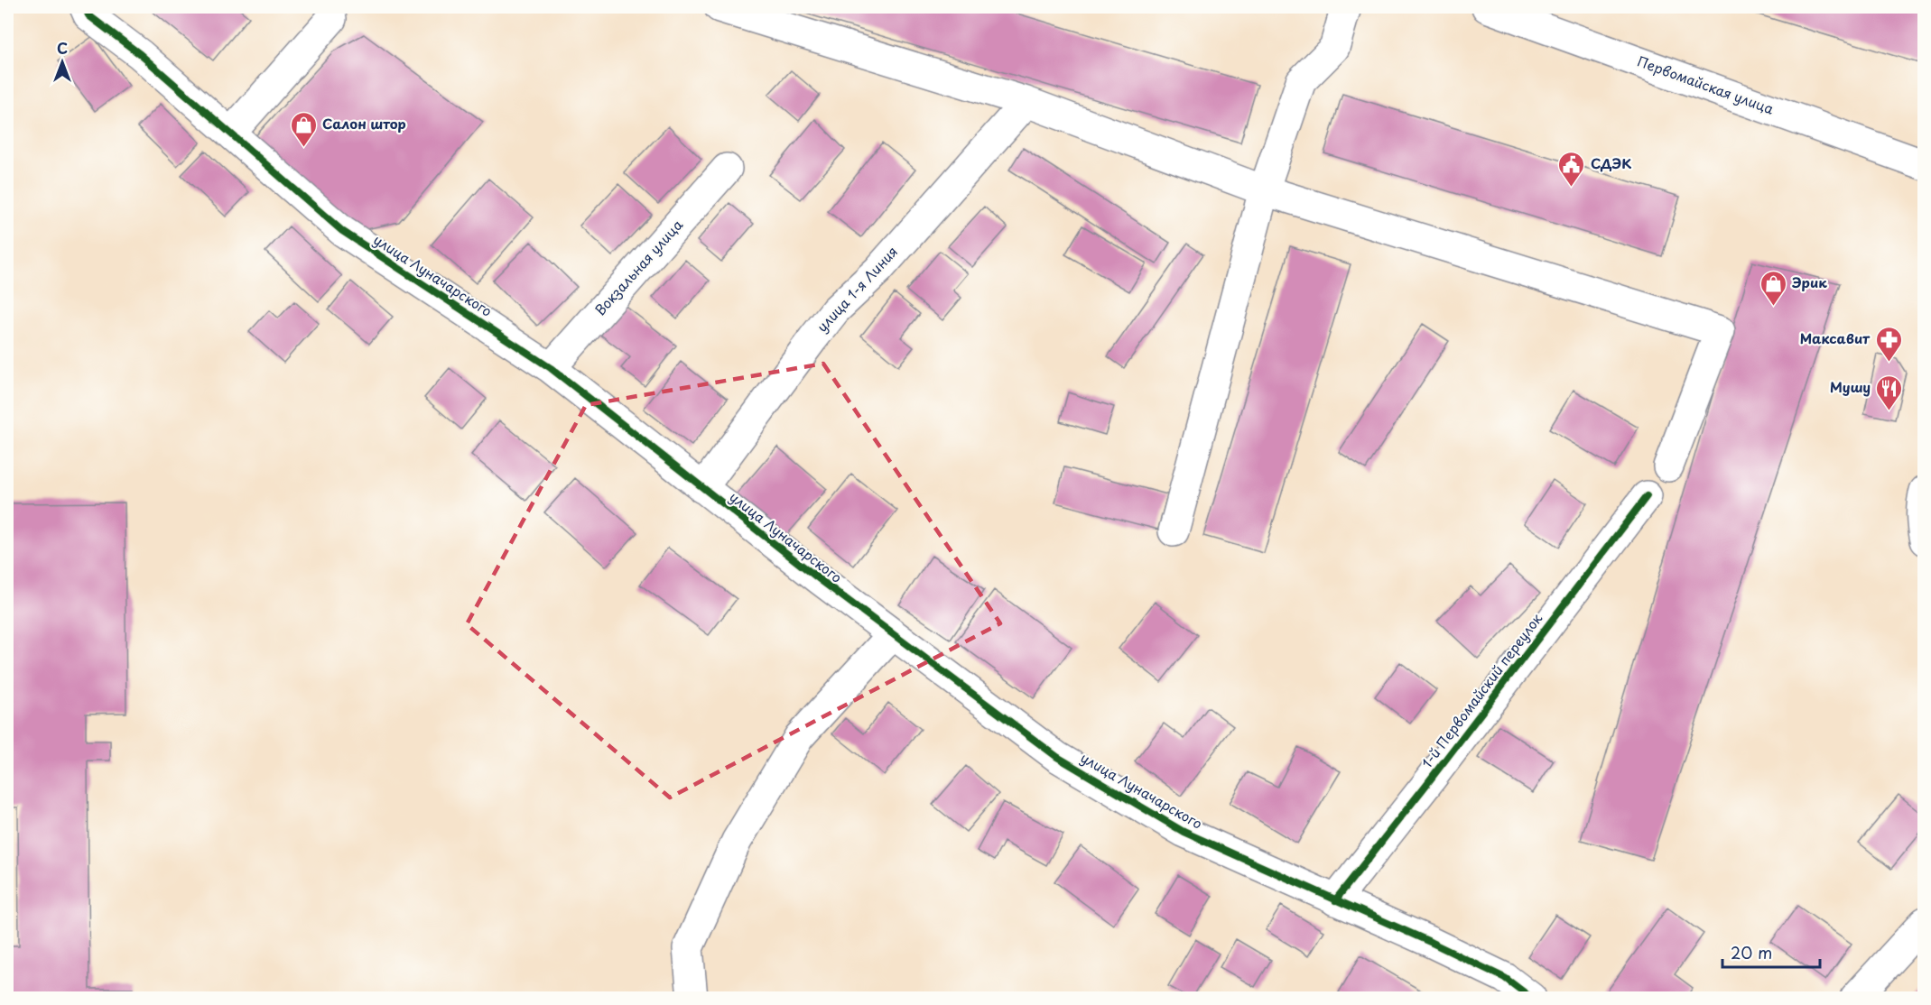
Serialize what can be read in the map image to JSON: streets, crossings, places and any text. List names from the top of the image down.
{
  "streets": {
    "street": [
      "Первомайская улица",
      "Вокзальная улица",
      "улица Луначарского",
      "улица 1-я Линия",
      "1-й Первомайский переулок"
    ]
  },
  "crossings": [
    ["Вокзальная улица", "улица Луначарского"],
    ["улица Луначарского", "улица 1-я Линия"],
    ["улица Луначарского", "1-й Первомайский переулок"]
  ],
  "places": {
    "shop": ["Салон штор", "Эрик"],
    "public building": ["СДЭК"],
    "pharmacy": ["Максавит"],
    "restaurant": ["Мушу"]
  },
  "scale_bar": "20 m",
  "north": "top"
}
